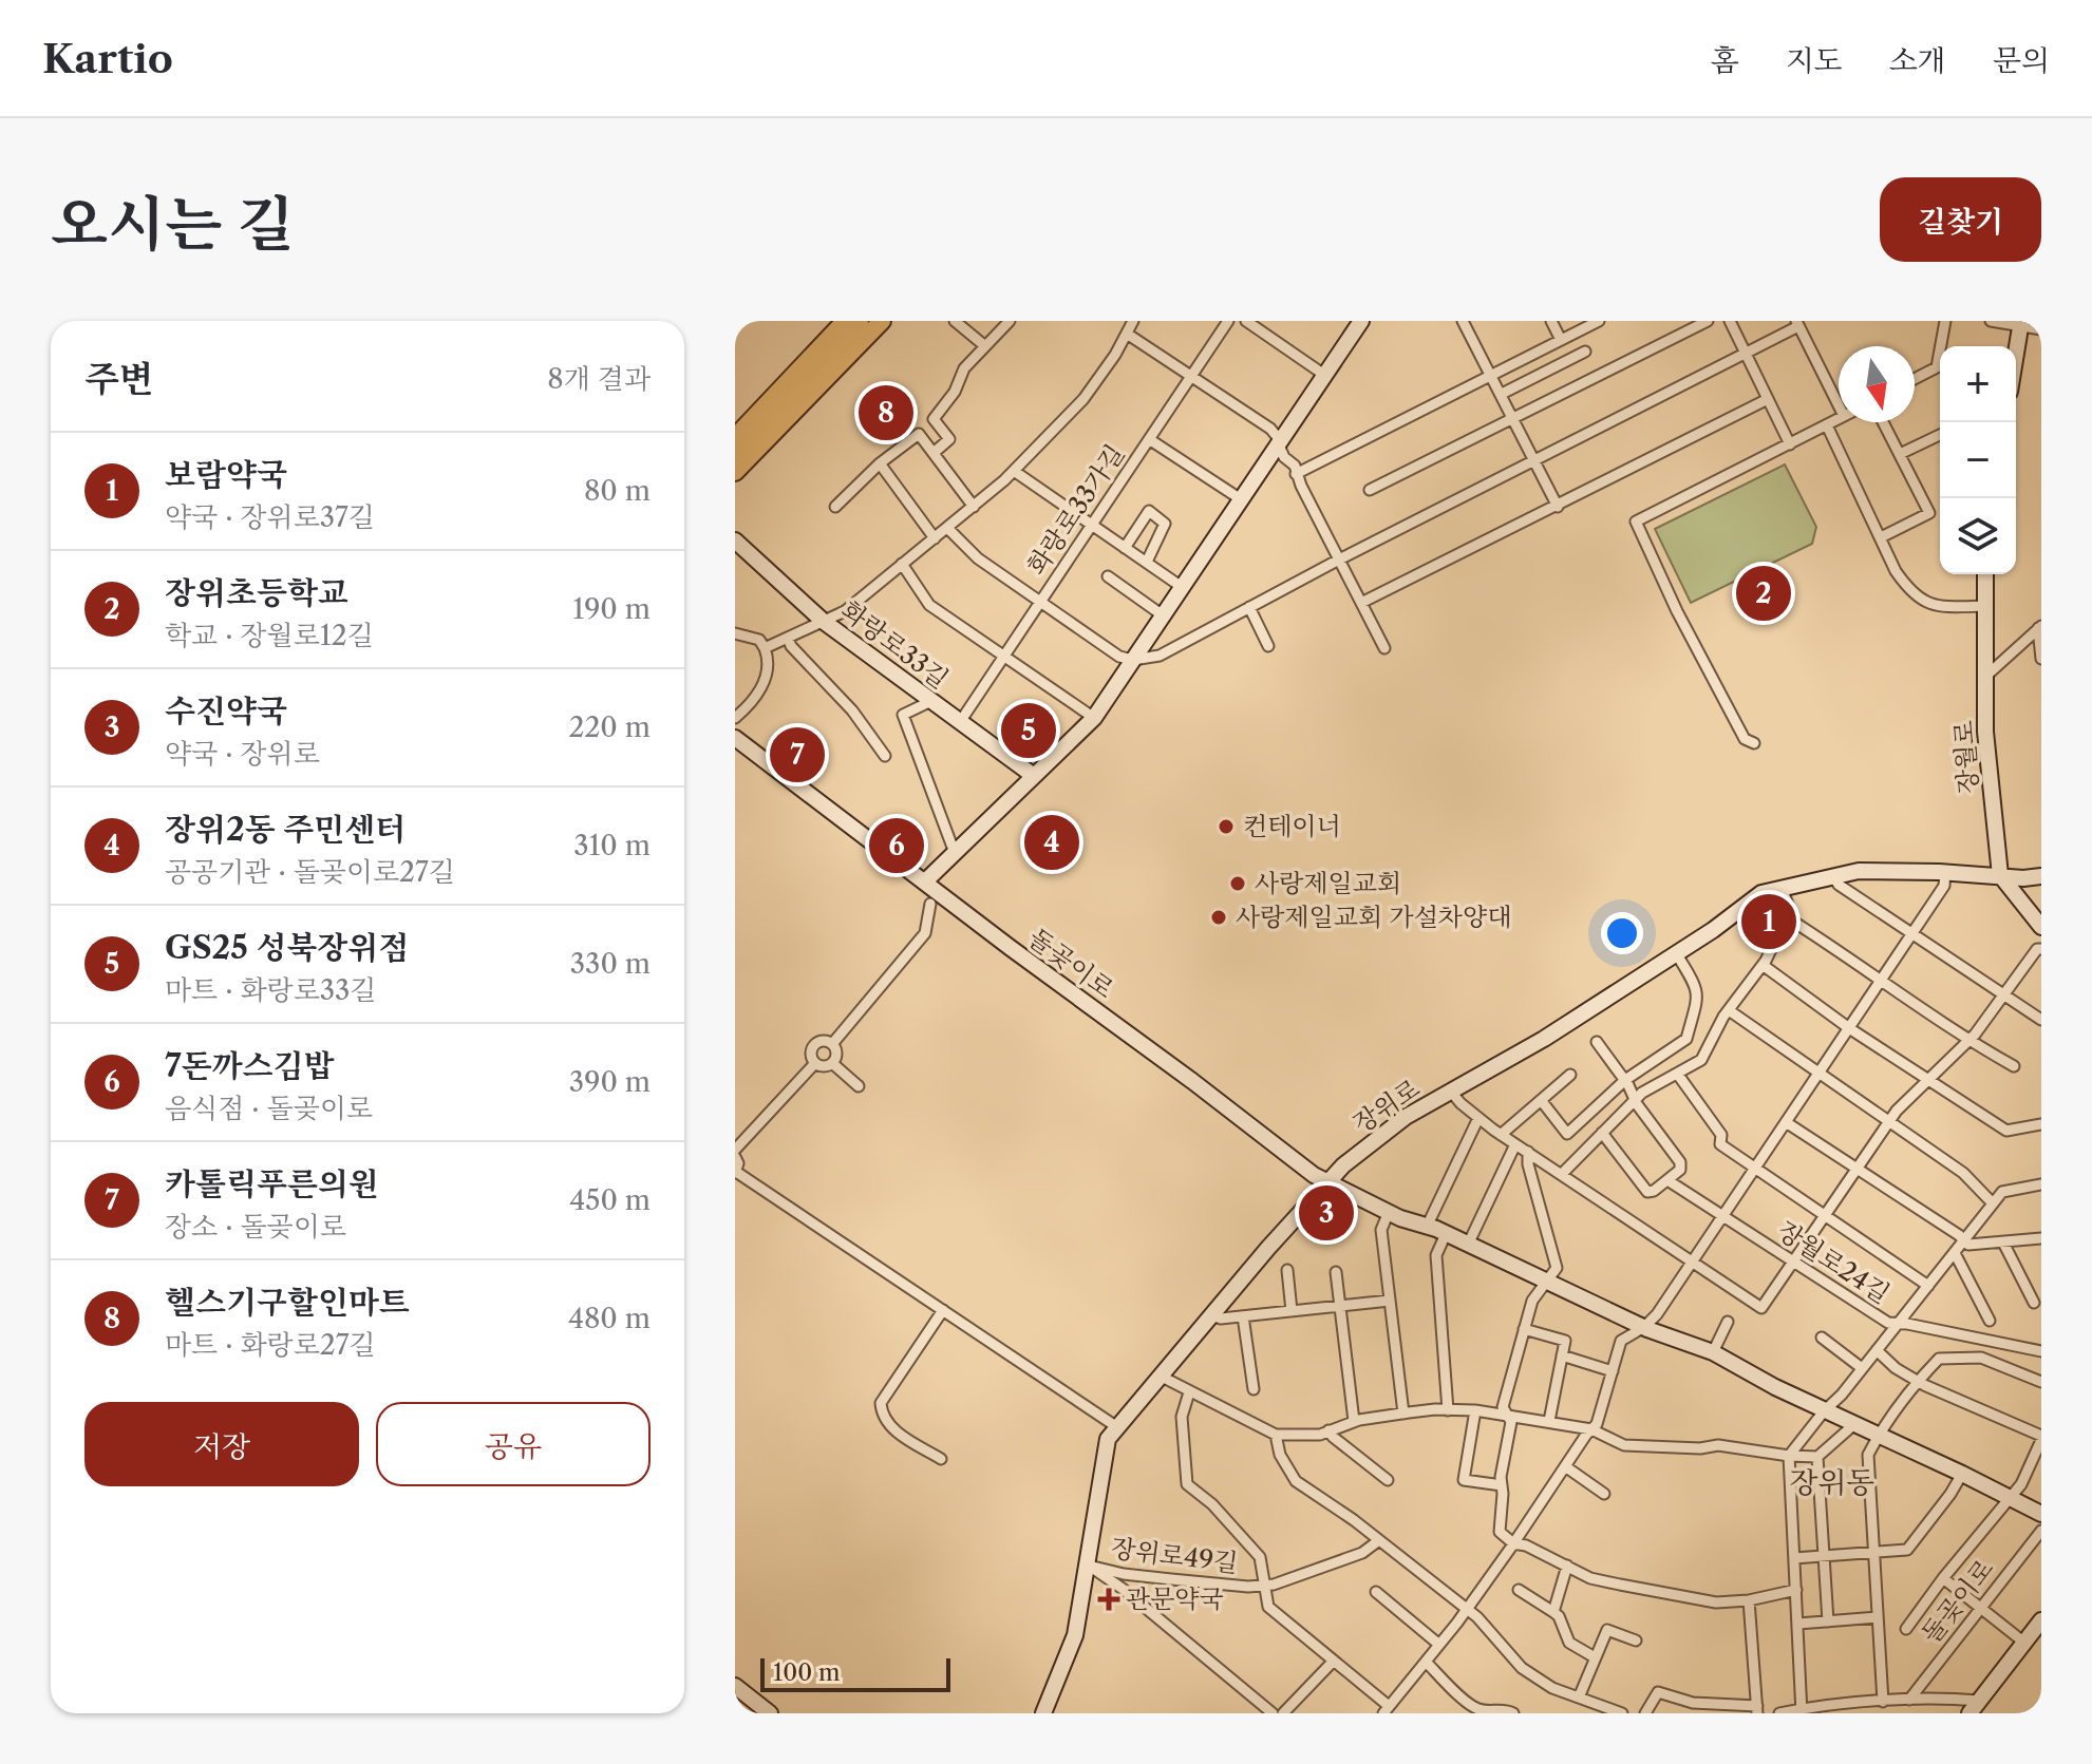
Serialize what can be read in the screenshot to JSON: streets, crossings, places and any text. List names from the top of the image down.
{
  "streets": {
    "street": [
      "화랑로33가길",
      "화랑로33길",
      "장월로",
      "돌곶이로",
      "장위로",
      "장월로24길",
      "장위로49길"
    ]
  },
  "crossings": [
    ["화랑로33가길", "화랑로33길"],
    ["장월로", "장위로"],
    ["돌곶이로", "장위로"],
    ["장위로", "장위로49길"]
  ],
  "districts": ["장위동"],
  "places": {
    "other": ["컨테이너", "사랑제일교회", "사랑제일교회 가설차양대"],
    "health": ["관문약국"]
  },
  "scale_bar": "100 m",
  "north": "bottom",
  "page": {
    "header": "Kartio",
    "nav": [
      "홈",
      "지도",
      "소개",
      "문의"
    ],
    "title": "오시는 길",
    "buttons": [
      "길찾기",
      ["저장", "공유"]
    ],
    "heading": ["주변", "8개 결과"],
    "map_buttons": ["+", "−"],
    "pins": [
      "8",
      "2",
      "5",
      "7",
      "4",
      "6",
      "1",
      "3"
    ],
    "list": [
      {
        "mark": "1",
        "name": "보람약국",
        "note": "약국 · 장위로37길",
        "value": "80 m"
      },
      {
        "mark": "2",
        "name": "장위초등학교",
        "note": "학교 · 장월로12길",
        "value": "190 m"
      },
      {
        "mark": "3",
        "name": "수진약국",
        "note": "약국 · 장위로",
        "value": "220 m"
      },
      {
        "mark": "4",
        "name": "장위2동 주민센터",
        "note": "공공기관 · 돌곶이로27길",
        "value": "310 m"
      },
      {
        "mark": "5",
        "name": "GS25 성북장위점",
        "note": "마트 · 화랑로33길",
        "value": "330 m"
      },
      {
        "mark": "6",
        "name": "7돈까스김밥",
        "note": "음식점 · 돌곶이로",
        "value": "390 m"
      },
      {
        "mark": "7",
        "name": "카톨릭푸른의원",
        "note": "장소 · 돌곶이로",
        "value": "450 m"
      },
      {
        "mark": "8",
        "name": "헬스기구할인마트",
        "note": "마트 · 화랑로27길",
        "value": "480 m"
      }
    ],
    "scale": "100 m"
  }
}
